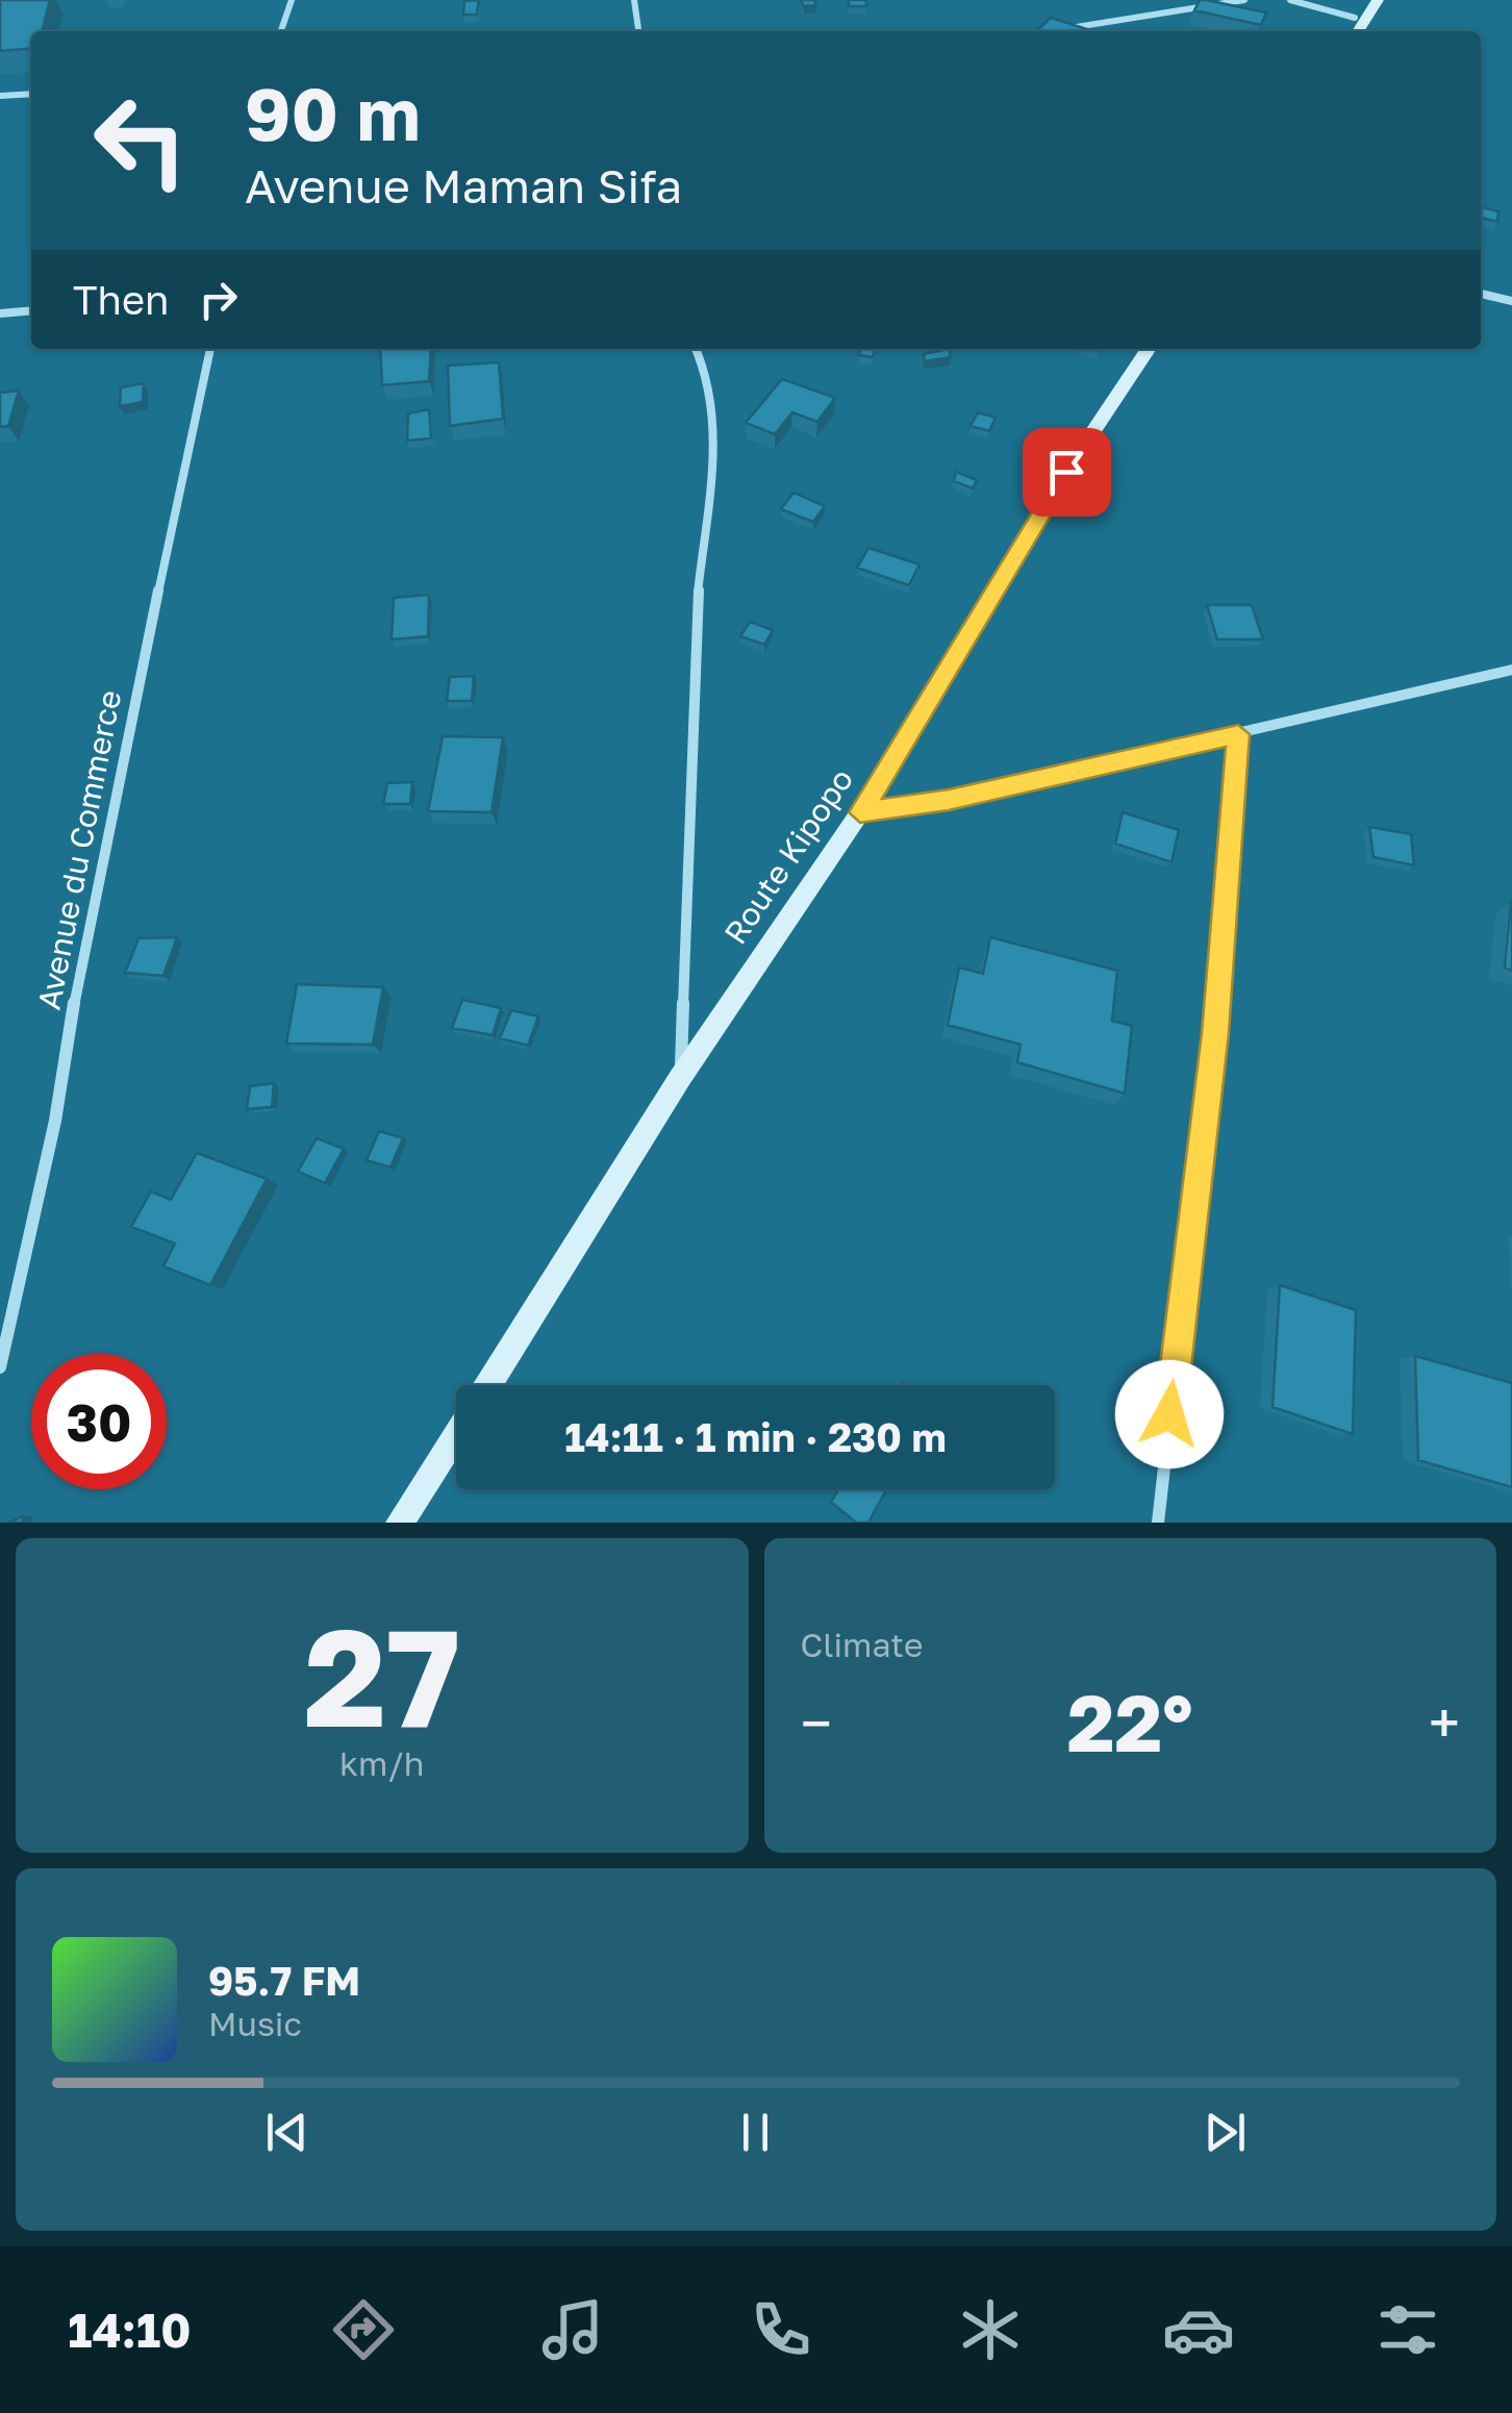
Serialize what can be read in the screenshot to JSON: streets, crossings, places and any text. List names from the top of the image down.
{
  "streets": {
    "main road": ["Route Kipopo"],
    "street": ["Avenue du Commerce"]
  },
  "page": {
    "turn": ["90 m", "Avenue Maman Sifa"],
    "then": "Then",
    "limit": "30",
    "trip": "14:11 · 1 min · 230 m",
    "tile": [
      ["27", "km/h"],
      "Climate"
    ],
    "heat": ["−", "22°", "+"],
    "song": ["95.7 FM", "Music"],
    "tabs": "14:10"
  }
}
